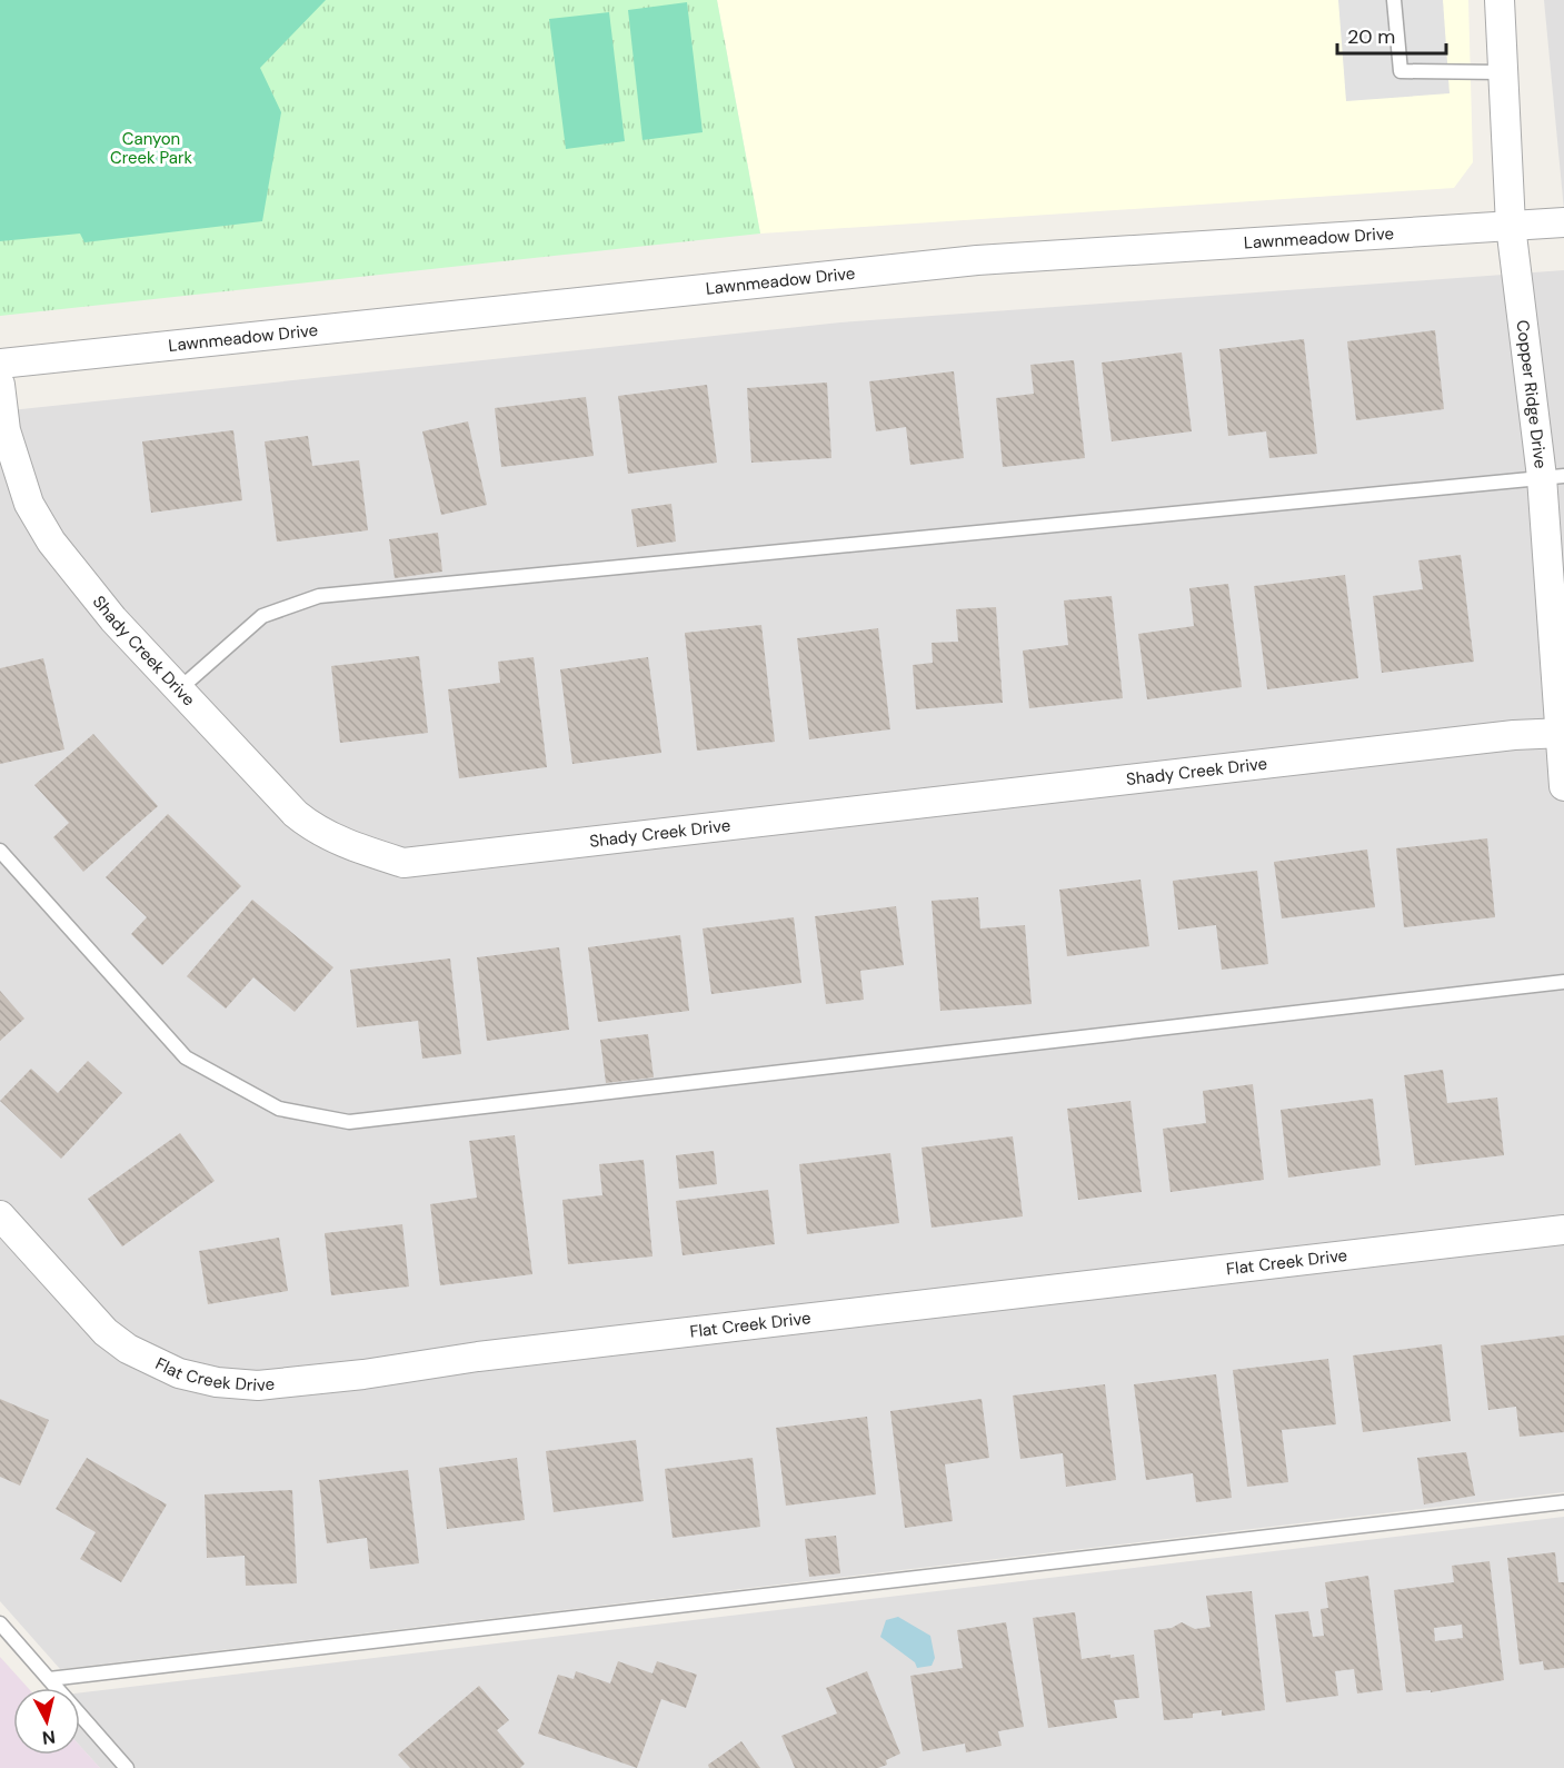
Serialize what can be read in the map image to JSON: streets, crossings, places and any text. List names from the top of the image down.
{
  "streets": {
    "street": [
      "Lawnmeadow Drive",
      "Copper Ridge Drive",
      "Shady Creek Drive",
      "Flat Creek Drive"
    ]
  },
  "crossings": [
    ["Lawnmeadow Drive", "Copper Ridge Drive"],
    ["Copper Ridge Drive", "Shady Creek Drive"]
  ],
  "parks": ["Canyon Creek Park"],
  "scale_bar": "20 m",
  "north": "bottom"
}
